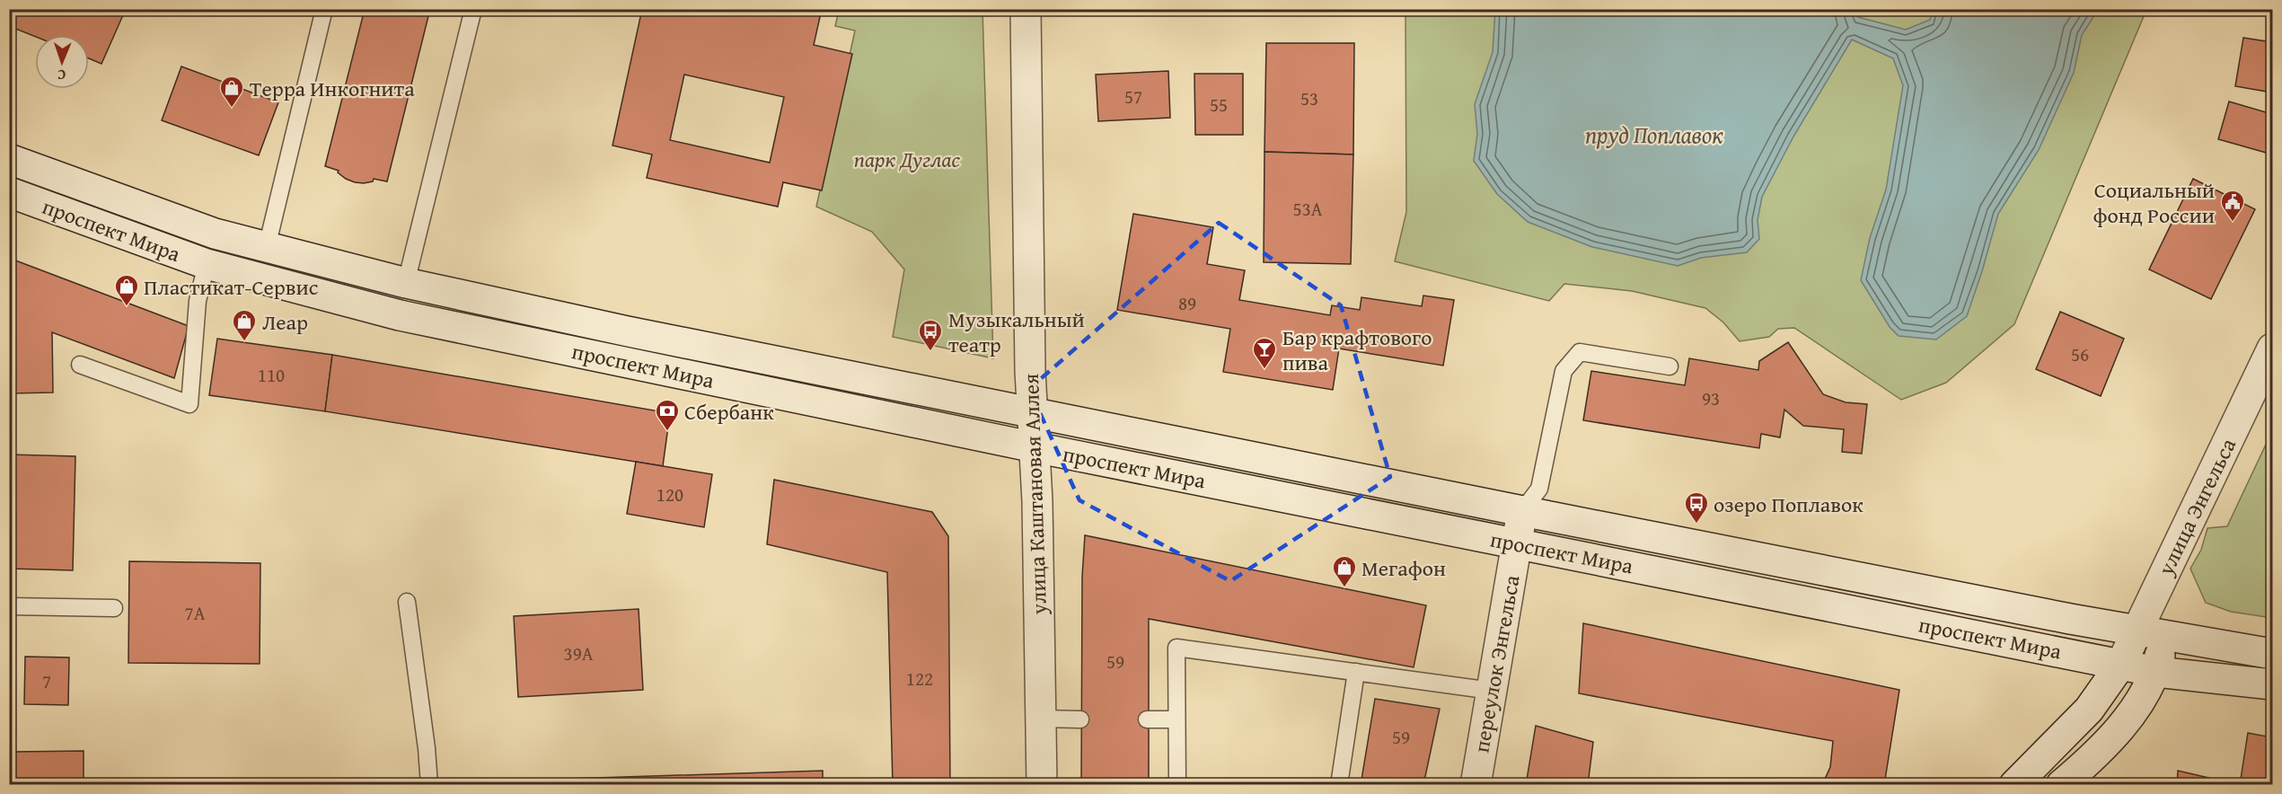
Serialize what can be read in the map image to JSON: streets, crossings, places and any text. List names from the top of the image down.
{
  "streets": {
    "main road": [
      "проспект Мира",
      "улица Каштановая Аллея",
      "улица Энгельса",
      "переулок Энгельса"
    ]
  },
  "crossings": [
    ["проспект Мира", "улица Каштановая Аллея"],
    ["проспект Мира", "улица Энгельса"],
    ["проспект Мира", "переулок Энгельса"]
  ],
  "water": ["пруд Поплавок"],
  "parks": ["парк Дуглас"],
  "places": {
    "shop": [
      "Терра Инкогнита",
      "Пластикат-Сервис",
      "Леар",
      "Мегафон"
    ],
    "public building": ["Социальный фонд России"],
    "bus stop": ["Музыкальный театр", "озеро Поплавок"],
    "bar": ["Бар крафтового пива"],
    "bank": ["Сбербанк"]
  },
  "house_numbers": [
    "57",
    "53",
    "55",
    "53А",
    "89",
    "56",
    "110",
    "93",
    "120",
    "7А",
    "39А",
    "59",
    "122",
    "7",
    "59"
  ],
  "north": "bottom"
}
